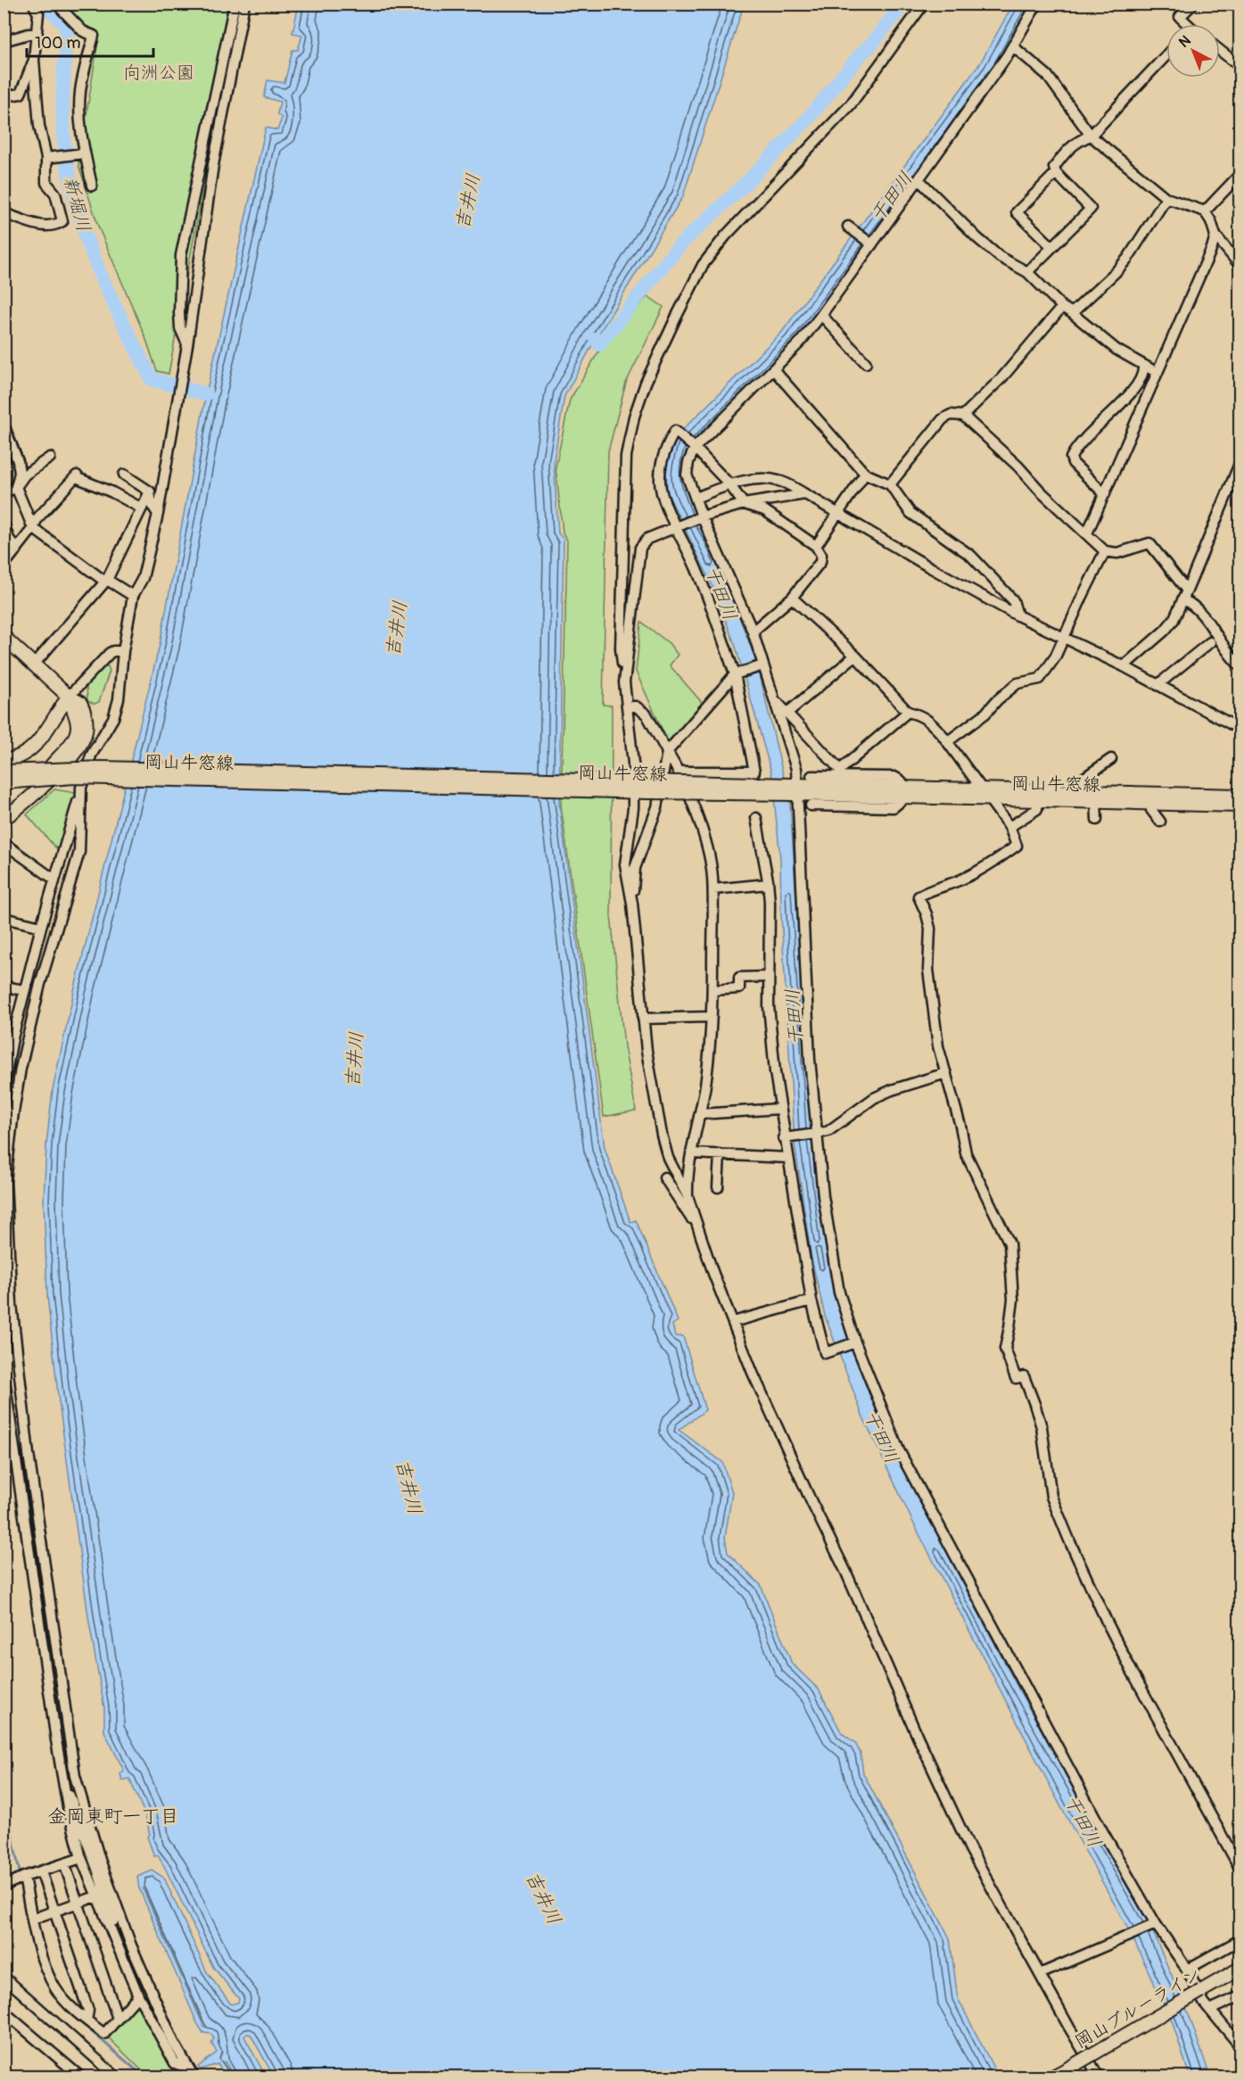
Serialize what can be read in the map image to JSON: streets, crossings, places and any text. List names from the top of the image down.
{
  "streets": {
    "main road": ["岡山牛窓線", "岡山ブルーライン"]
  },
  "districts": ["金岡東町一丁目"],
  "water": ["干田川", "吉井川", "新堀川"],
  "parks": ["向洲公園"],
  "scale_bar": "100 m",
  "north": "top left"
}
